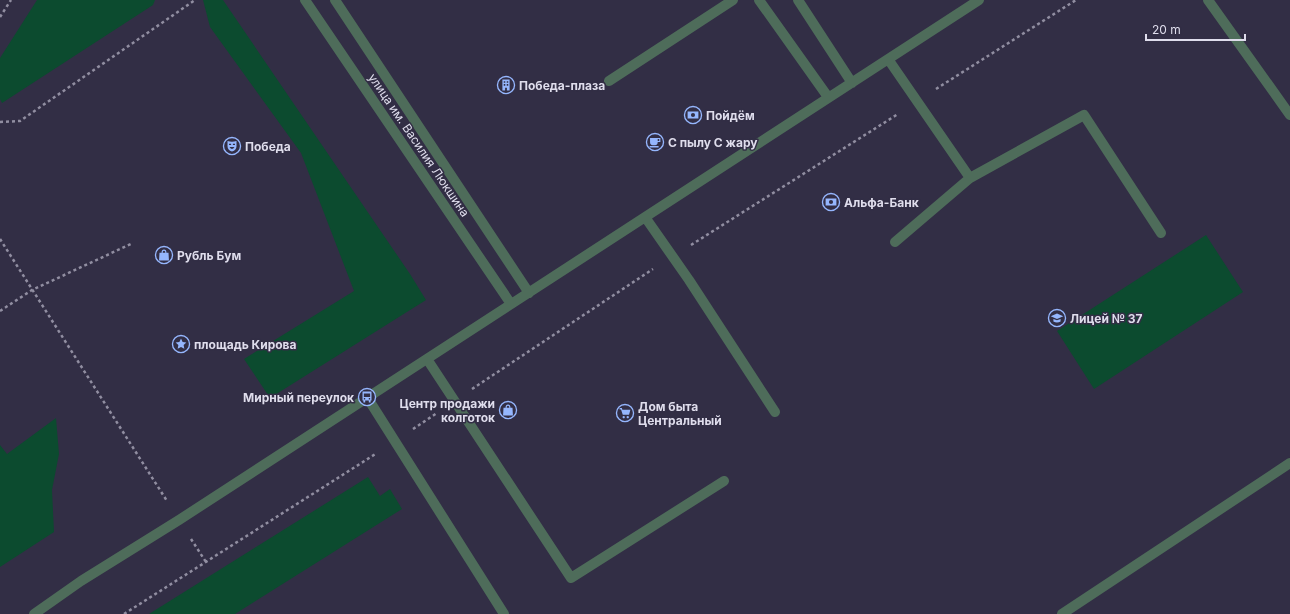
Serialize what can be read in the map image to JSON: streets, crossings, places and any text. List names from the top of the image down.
{
  "streets": {
    "street": ["улица им. Василия Люкшина"]
  },
  "places": {
    "building": ["Победа-плаза"],
    "bank": ["Пойдём", "Альфа-Банк"],
    "cafe": ["С пылу С жару"],
    "theatre": ["Победа"],
    "shop": ["Рубль Бум", "Центр продажи колготок"],
    "school or university": ["Лицей № 37"],
    "place": ["площадь Кирова"],
    "bus stop": ["Мирный переулок"],
    "supermarket": ["Дом быта Центральный"]
  },
  "scale_bar": "20 m"
}
